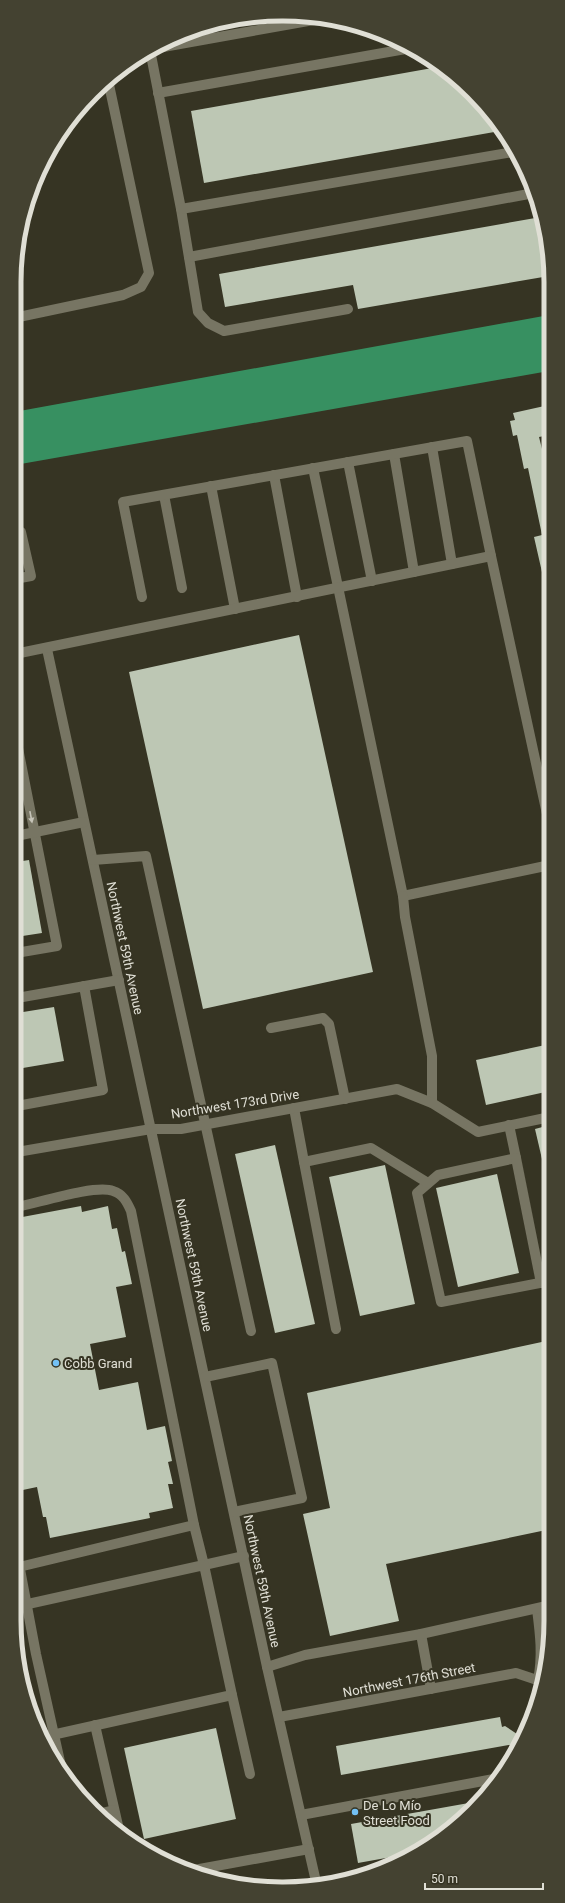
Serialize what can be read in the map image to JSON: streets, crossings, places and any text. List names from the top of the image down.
{
  "streets": {
    "street": ["Northwest 59th Avenue", "Northwest 173rd Drive", "Northwest 176th Street"]
  },
  "crossings": [
    ["Northwest 59th Avenue", "Northwest 173rd Drive"],
    ["Northwest 59th Avenue", "Northwest 176th Street"]
  ],
  "places": ["Cobb Grand", "De Lo Mío Street Food"],
  "scale_bar": "50 m"
}
